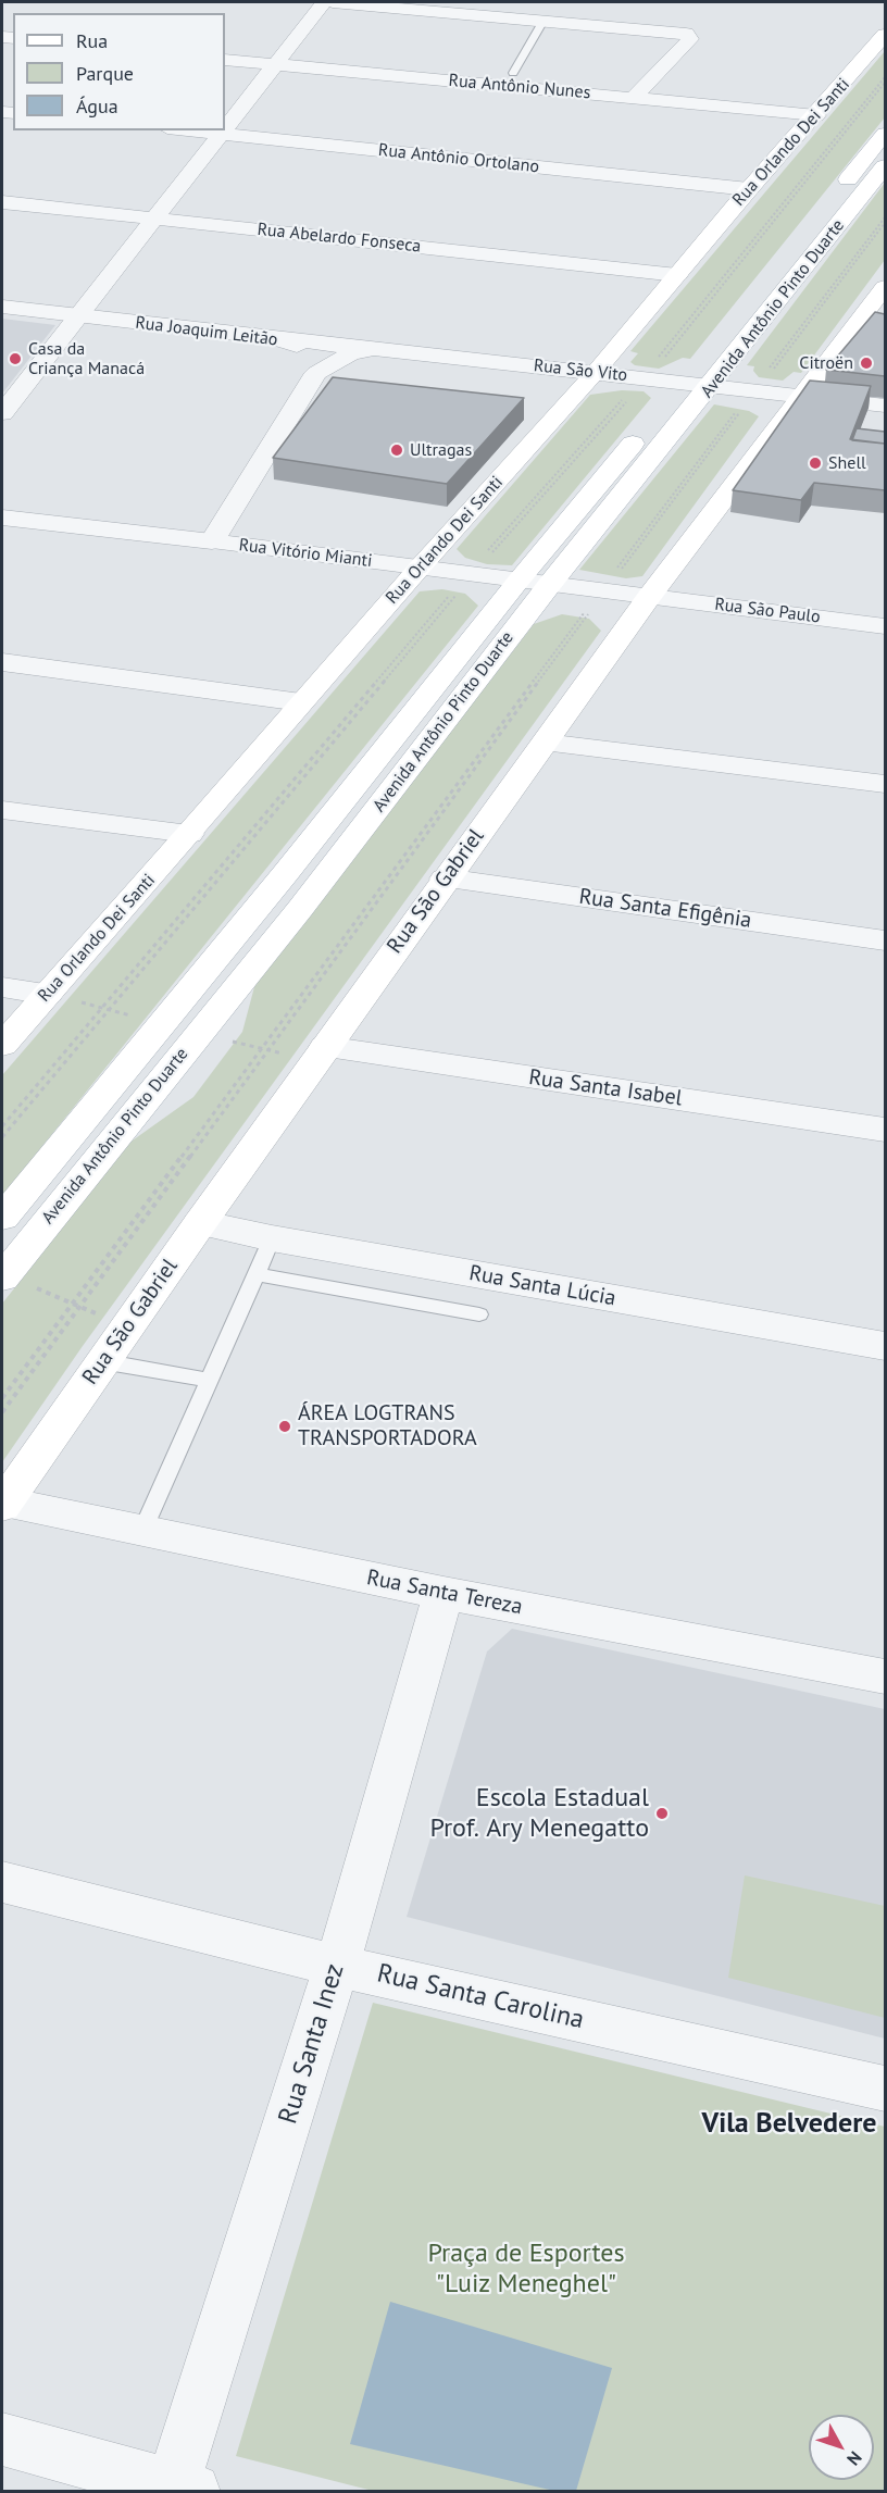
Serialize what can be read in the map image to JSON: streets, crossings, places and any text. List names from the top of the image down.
{
  "streets": {
    "main road": ["Rua Orlando Dei Santi", "Avenida Antônio Pinto Duarte", "Rua São Gabriel"],
    "street": [
      "Rua Antônio Nunes",
      "Rua Antônio Ortolano",
      "Rua Abelardo Fonseca",
      "Rua Joaquim Leitão",
      "Rua São Vito",
      "Rua Vitório Mianti",
      "Rua São Paulo",
      "Rua Santa Efigênia",
      "Rua Santa Isabel",
      "Rua Santa Lúcia",
      "Rua Santa Tereza",
      "Rua Santa Carolina",
      "Rua Santa Inez"
    ]
  },
  "crossings": [
    ["Rua Antônio Nunes", "Rua Orlando Dei Santi"],
    ["Rua Orlando Dei Santi", "Rua Antônio Ortolano"],
    ["Rua Orlando Dei Santi", "Rua Abelardo Fonseca"],
    ["Rua Orlando Dei Santi", "Rua São Vito"],
    ["Rua Orlando Dei Santi", "Rua Vitório Mianti"],
    ["Avenida Antônio Pinto Duarte", "Rua São Vito"],
    ["Avenida Antônio Pinto Duarte", "Rua Vitório Mianti"],
    ["Rua Joaquim Leitão", "Rua São Vito"],
    ["Rua São Vito", "Rua São Gabriel"],
    ["Rua Vitório Mianti", "Rua São Paulo"],
    ["Rua Vitório Mianti", "Rua São Gabriel"],
    ["Rua São Paulo", "Rua São Gabriel"],
    ["Rua São Gabriel", "Rua Santa Efigênia"],
    ["Rua São Gabriel", "Rua Santa Isabel"],
    ["Rua São Gabriel", "Rua Santa Lúcia"],
    ["Rua São Gabriel", "Rua Santa Tereza"],
    ["Rua Santa Tereza", "Rua Santa Inez"],
    ["Rua Santa Carolina", "Rua Santa Inez"]
  ],
  "districts": ["Vila Belvedere"],
  "parks": ["Praça de Esportes \"Luiz Meneghel\""],
  "places": [
    "Casa da Criança Manacá",
    "Citroën",
    "Ultragas",
    "Shell",
    "ÁREA LOGTRANS TRANSPORTADORA",
    "Escola Estadual Prof. Ary Menegatto"
  ],
  "legend": ["Rua", "Parque", "Água"],
  "north": "bottom right"
}
